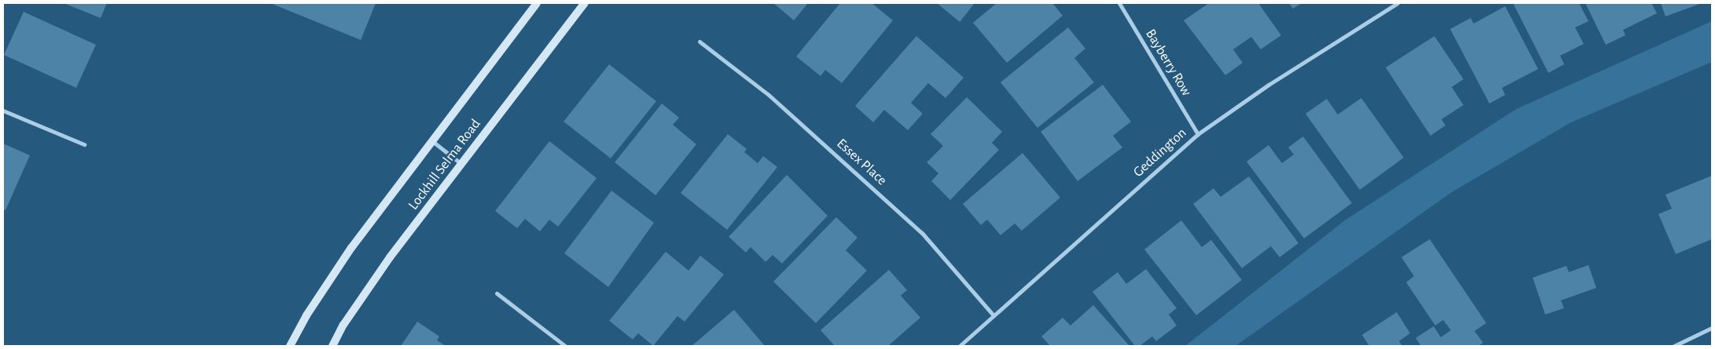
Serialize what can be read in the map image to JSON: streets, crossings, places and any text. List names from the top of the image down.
{
  "streets": {
    "main road": ["Lockhill Selma Road"],
    "street": ["Bayberry Row", "Geddington", "Essex Place"]
  },
  "crossings": [
    ["Bayberry Row", "Geddington"],
    ["Geddington", "Essex Place"]
  ]
}
